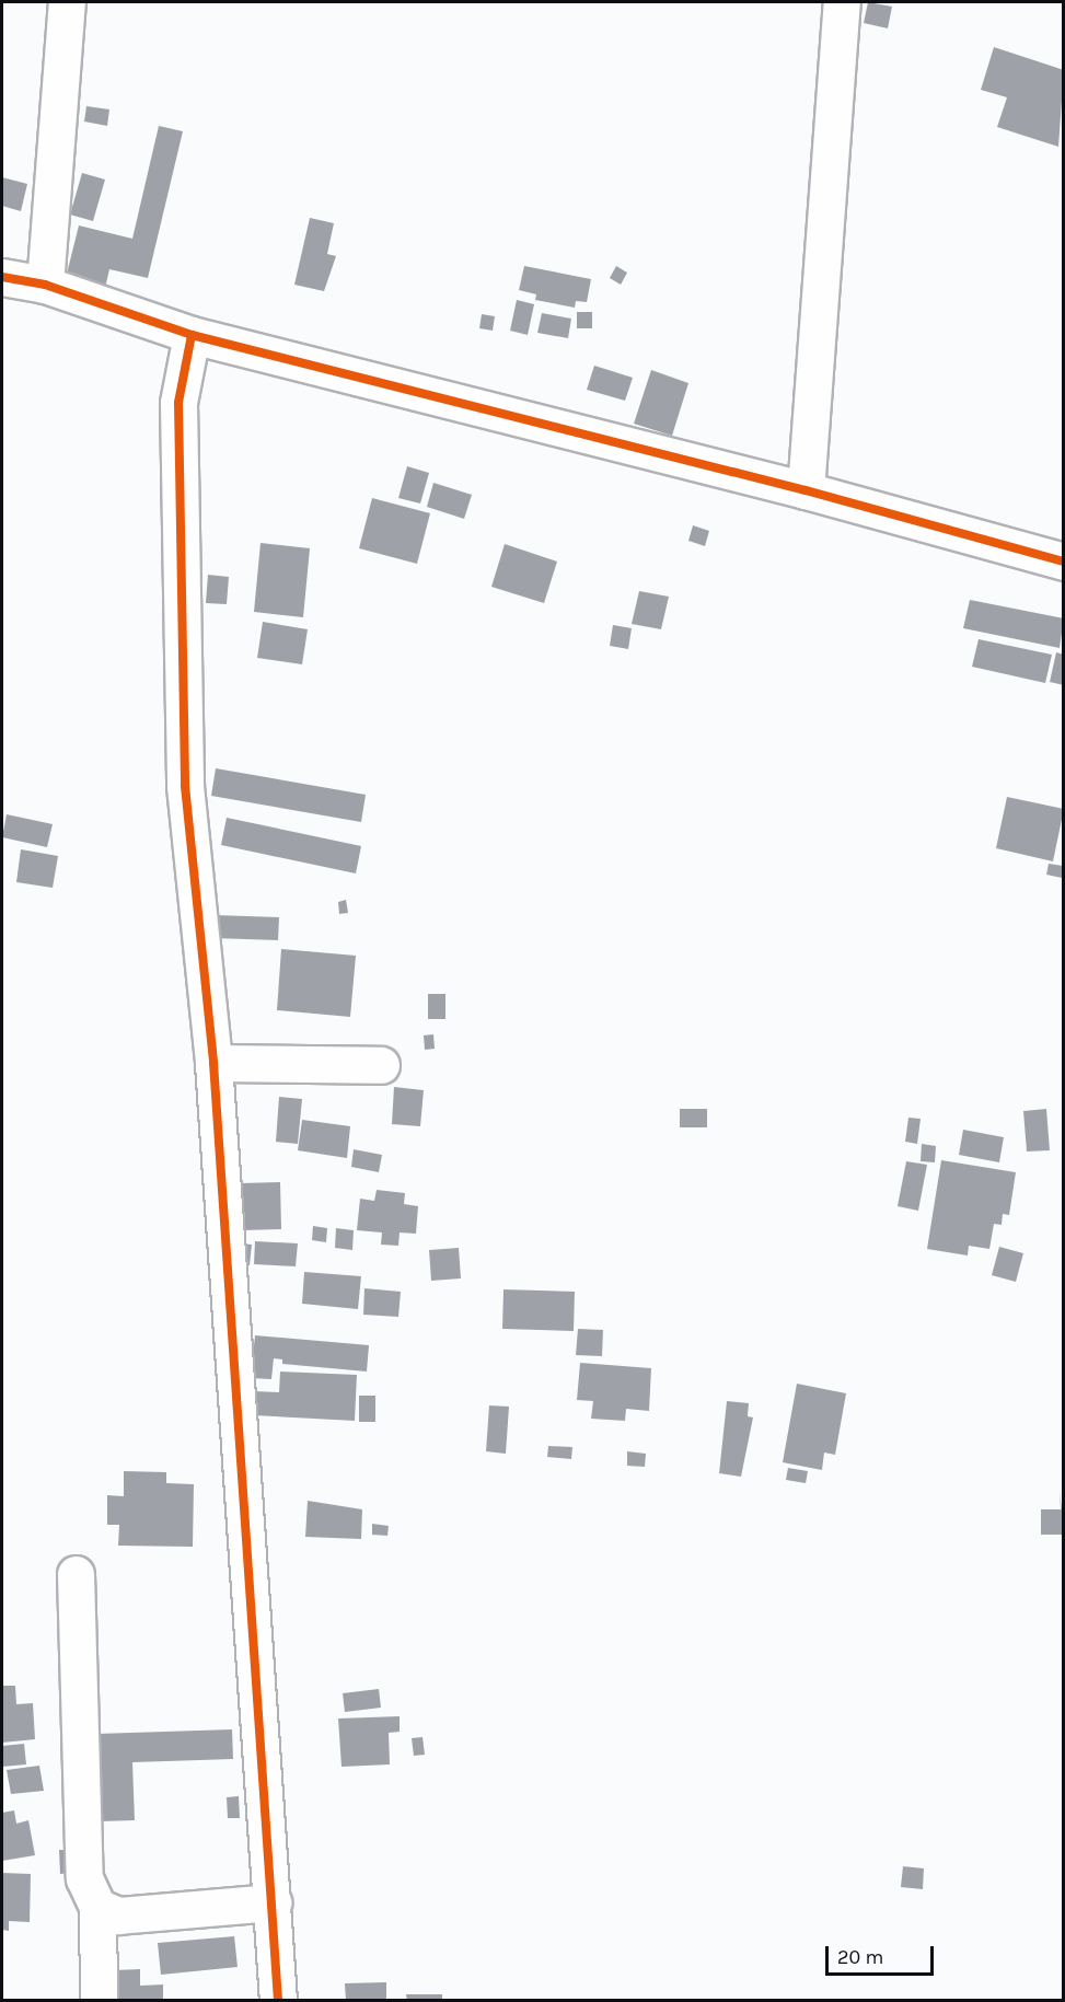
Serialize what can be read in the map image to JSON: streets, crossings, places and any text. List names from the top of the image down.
{
  "scale_bar": "20 m"
}
